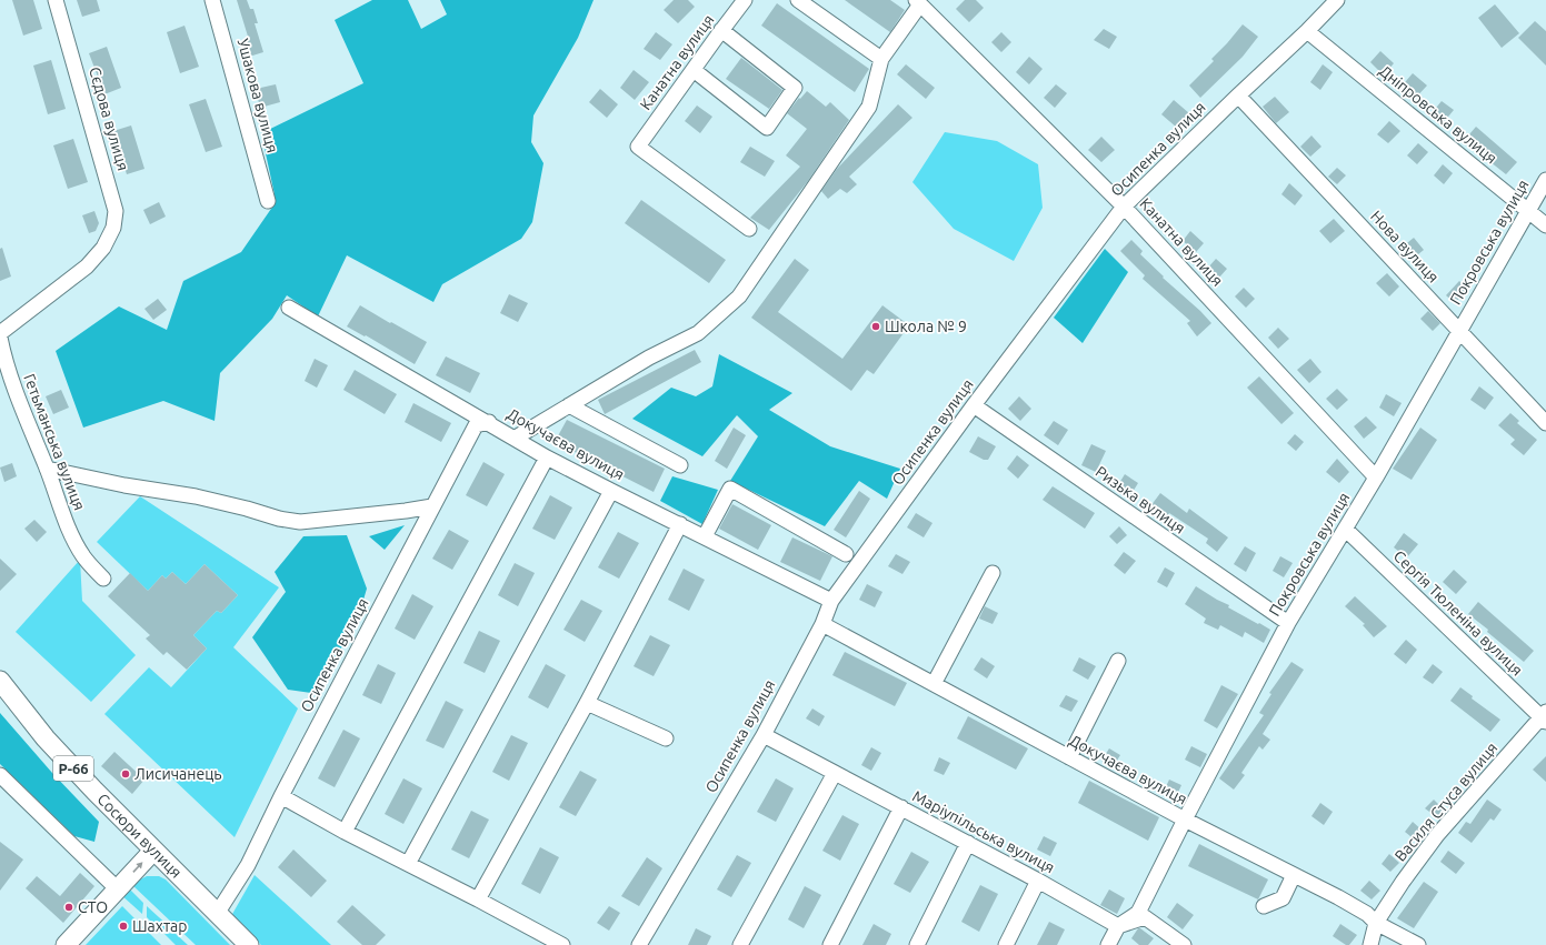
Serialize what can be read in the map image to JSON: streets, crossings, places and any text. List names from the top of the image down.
{
  "streets": {
    "main road": ["Р-66", "Сосюри вулиця"],
    "street": [
      "Канатна вулиця",
      "Ушакова вулиця",
      "Дніпровська вулиця",
      "Сєдова вулиця",
      "Осипенка вулиця",
      "Покровська вулиця",
      "Нова вулиця",
      "Гетьманська вулиця",
      "Докучаєва вулиця",
      "Ризька вулиця",
      "Сергія Тюленіна вулиця",
      "Василя Стуса вулиця",
      "Маріупільська вулиця"
    ]
  },
  "crossings": [
    ["Канатна вулиця", "Осипенка вулиця"],
    ["Канатна вулиця", "Покровська вулиця"],
    ["Дніпровська вулиця", "Осипенка вулиця"],
    ["Дніпровська вулиця", "Покровська вулиця"],
    ["Осипенка вулиця", "Нова вулиця"],
    ["Осипенка вулиця", "Докучаєва вулиця"],
    ["Осипенка вулиця", "Ризька вулиця"],
    ["Осипенка вулиця", "Маріупільська вулиця"],
    ["Осипенка вулиця", "Сосюри вулиця"],
    ["Покровська вулиця", "Нова вулиця"],
    ["Покровська вулиця", "Докучаєва вулиця"],
    ["Покровська вулиця", "Ризька вулиця"],
    ["Покровська вулиця", "Сергія Тюленіна вулиця"],
    ["Покровська вулиця", "Маріупільська вулиця"],
    ["Докучаєва вулиця", "Василя Стуса вулиця"],
    ["Сергія Тюленіна вулиця", "Василя Стуса вулиця"]
  ],
  "places": [
    "Школа № 9",
    "Лисичанець",
    "СТО",
    "Шахтар"
  ]
}
